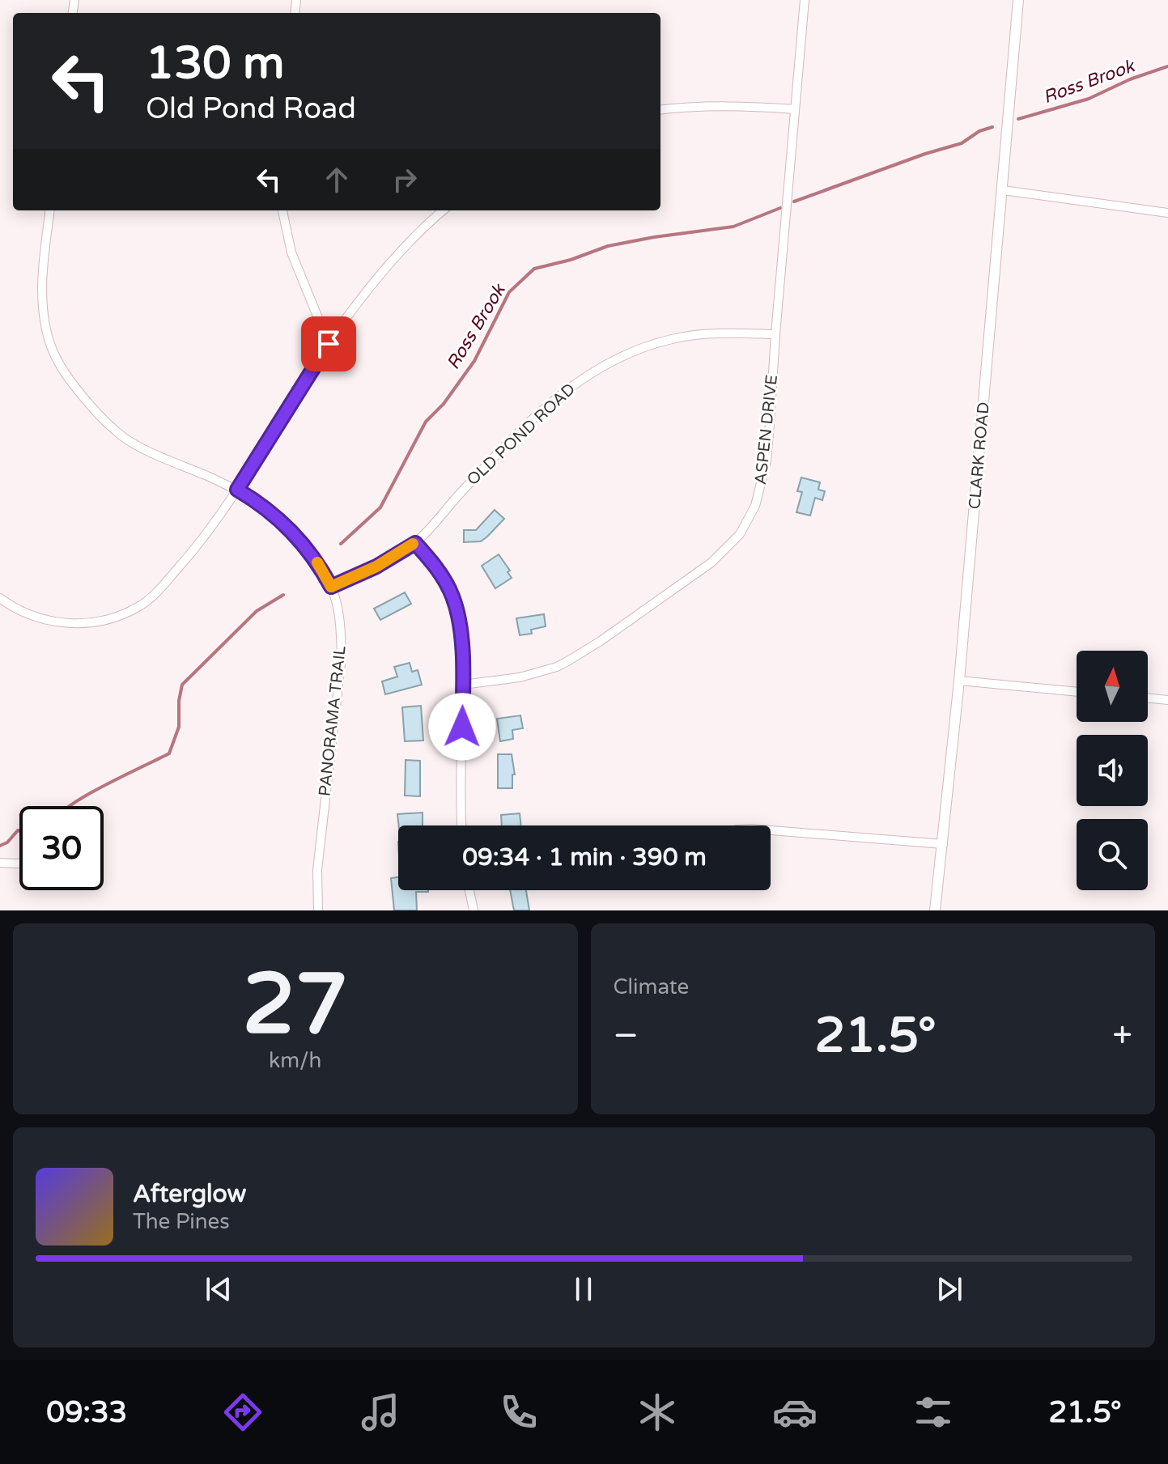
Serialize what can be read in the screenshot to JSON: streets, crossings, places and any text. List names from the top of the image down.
{
  "streets": {
    "street": [
      "ASPEN DRIVE",
      "OLD POND ROAD",
      "CLARK ROAD",
      "PANORAMA TRAIL"
    ]
  },
  "crossings": [
    ["ASPEN DRIVE", "OLD POND ROAD"],
    ["OLD POND ROAD", "PANORAMA TRAIL"]
  ],
  "water": ["Ross Brook"],
  "north": "top",
  "page": {
    "turn": ["130 m", "Old Pond Road"],
    "limit": "30",
    "trip": "09:34 · 1 min · 390 m",
    "tile": [
      ["27", "km/h"],
      "Climate"
    ],
    "heat": ["−", "21.5°", "+"],
    "song": ["Afterglow", "The Pines"],
    "tabs": ["09:33", "21.5°"]
  }
}
